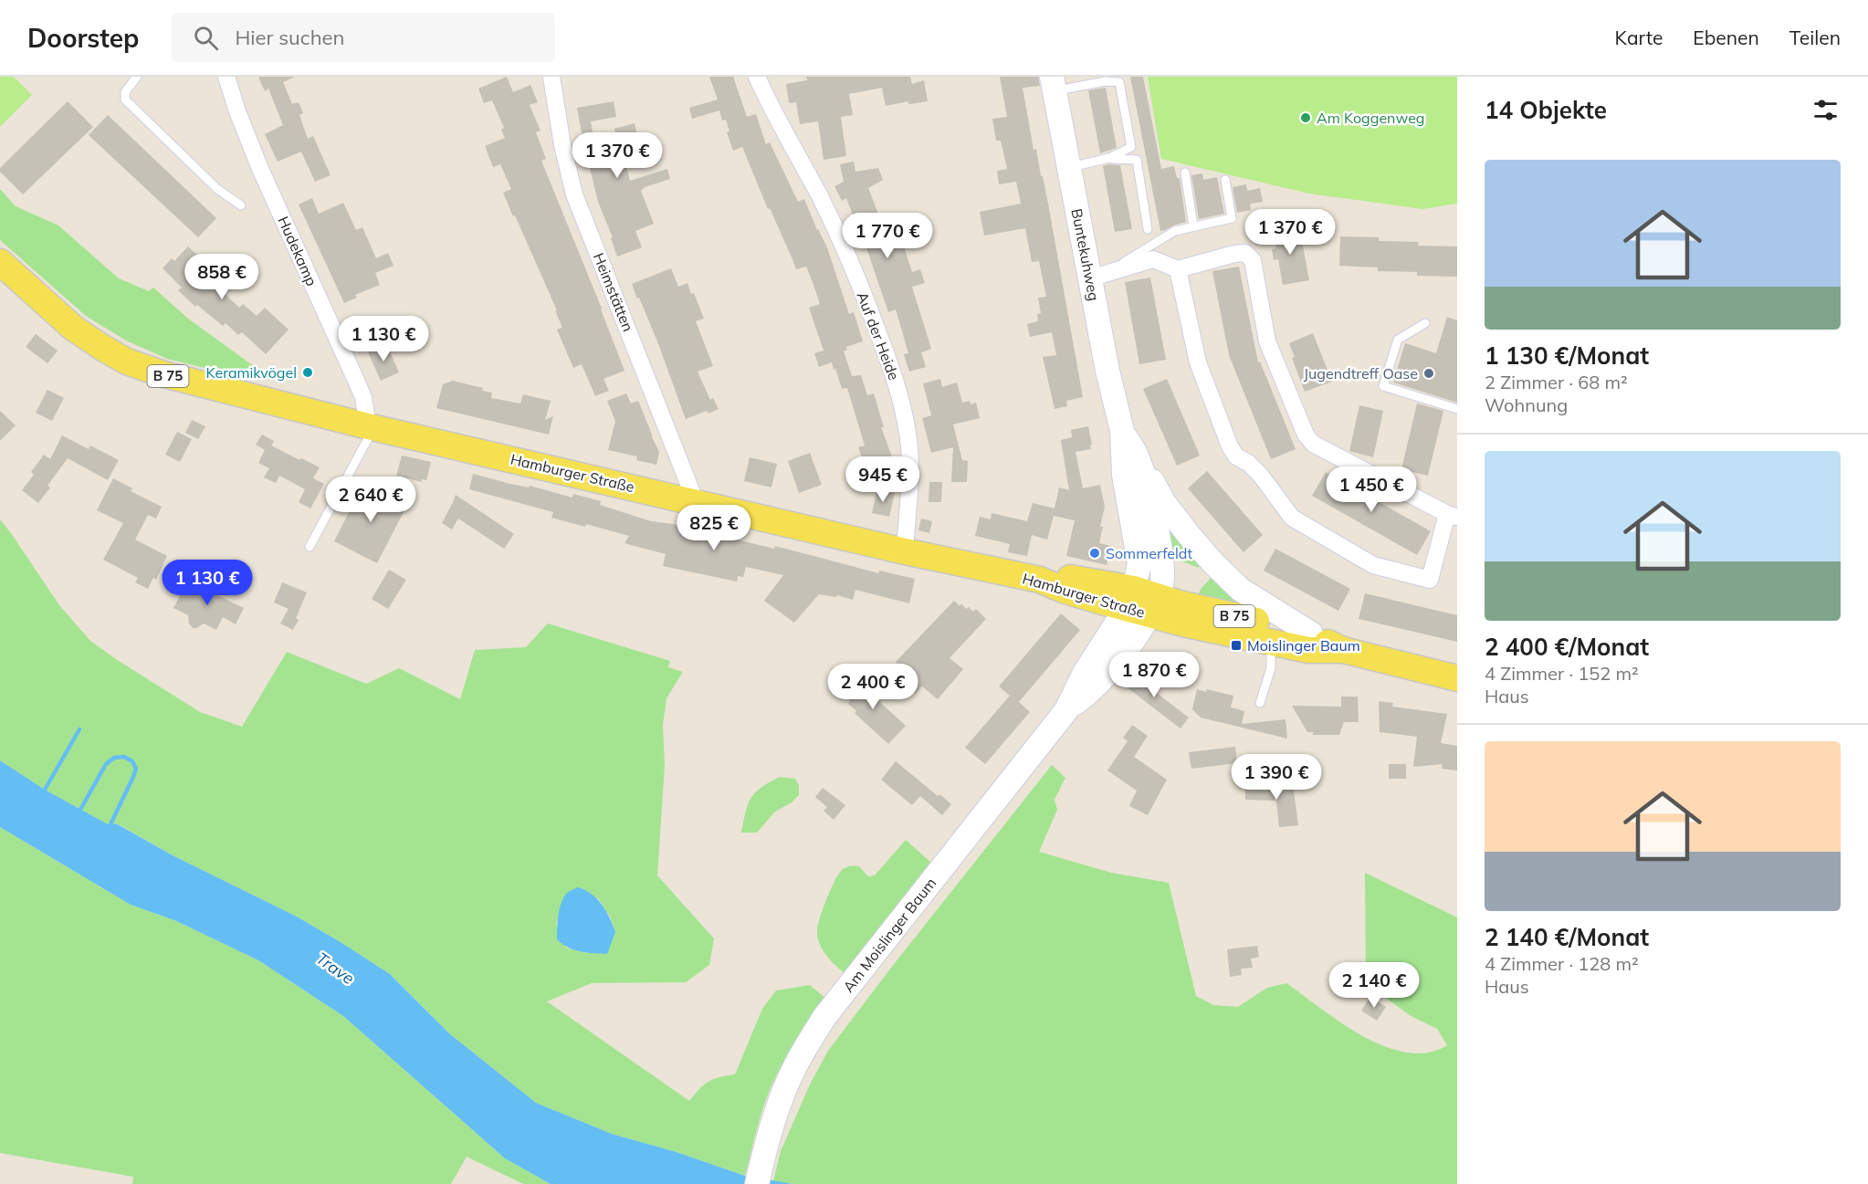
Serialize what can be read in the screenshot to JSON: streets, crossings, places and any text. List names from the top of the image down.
{
  "streets": {
    "main road": [
      "Buntekuhweg",
      "B 75",
      "Hamburger Straße",
      "Am Moislinger Baum"
    ],
    "street": ["Hudekamp", "Heimstätten", "Auf der Heide"]
  },
  "crossings": [
    ["Hudekamp", "Hamburger Straße"],
    ["Buntekuhweg", "B 75"],
    ["Buntekuhweg", "Hamburger Straße"],
    ["Buntekuhweg", "Am Moislinger Baum"],
    ["Heimstätten", "Hamburger Straße"],
    ["Auf der Heide", "Hamburger Straße"],
    ["B 75", "Hamburger Straße"],
    ["B 75", "Am Moislinger Baum"],
    ["Hamburger Straße", "Am Moislinger Baum"]
  ],
  "water": ["Trave"],
  "places": {
    "other": [
      "Am Koggenweg",
      "Keramikvögel",
      "Jugendtreff Oase",
      "Sommerfeldt"
    ],
    "transit": ["Moislinger Baum"]
  },
  "page": {
    "header": "Doorstep",
    "search": "Hier suchen",
    "nav": ["Karte", "Ebenen", "Teilen"],
    "heading": "14 Objekte",
    "price": [
      "1 370 €",
      "1 370 €",
      "1 770 €",
      "858 €",
      "1 130 €",
      "945 €",
      "1 450 €",
      "2 640 €",
      "825 €",
      "1 130 €",
      "1 870 €",
      "2 400 €",
      "1 390 €",
      "2 140 €"
    ],
    "list": [
      {
        "name": "1 130 €/Monat",
        "note": "2 Zimmer · 68 m² · Wohnung"
      },
      {
        "name": "2 400 €/Monat",
        "note": "4 Zimmer · 152 m² · Haus"
      },
      {
        "name": "2 140 €/Monat",
        "note": "4 Zimmer · 128 m² · Haus"
      }
    ]
  }
}
